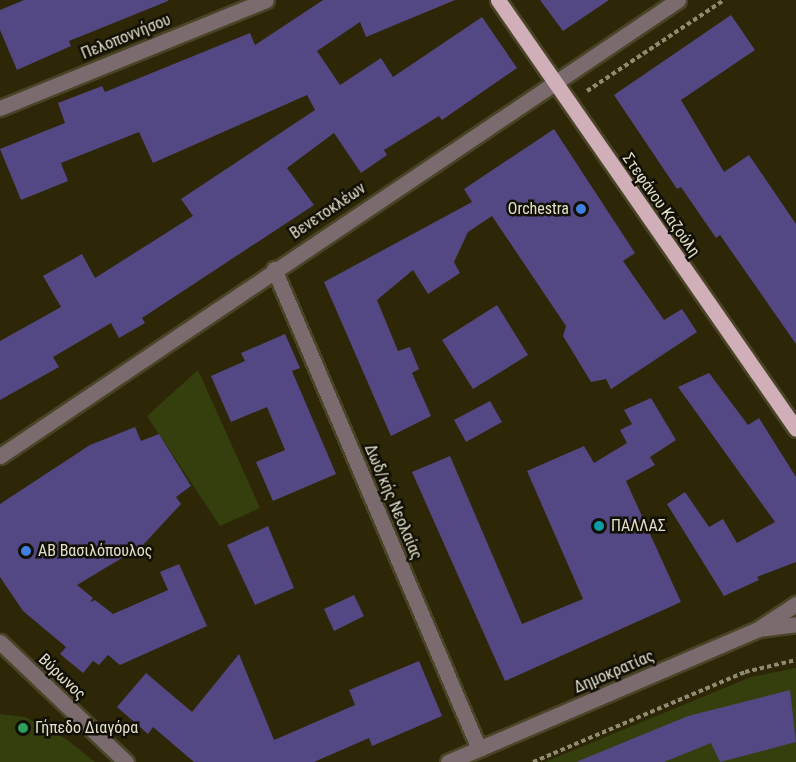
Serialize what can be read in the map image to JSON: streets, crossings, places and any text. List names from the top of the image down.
{
  "streets": {
    "main road": ["Στεφάνου Καζούλη"],
    "street": [
      "Πελοποννήσου",
      "Βενετοκλέων",
      "Δωδ/κής Νεολαίας",
      "Δημοκρατίας",
      "Βύρωνος"
    ]
  },
  "crossings": [
    ["Στεφάνου Καζούλη", "Βενετοκλέων"],
    ["Βενετοκλέων", "Δωδ/κής Νεολαίας"],
    ["Δωδ/κής Νεολαίας", "Δημοκρατίας"]
  ],
  "places": [
    "Orchestra",
    "ΠΑΛΛΑΣ",
    "AB Βασιλόπουλος",
    "Γήπεδο Διαγόρα"
  ]
}
